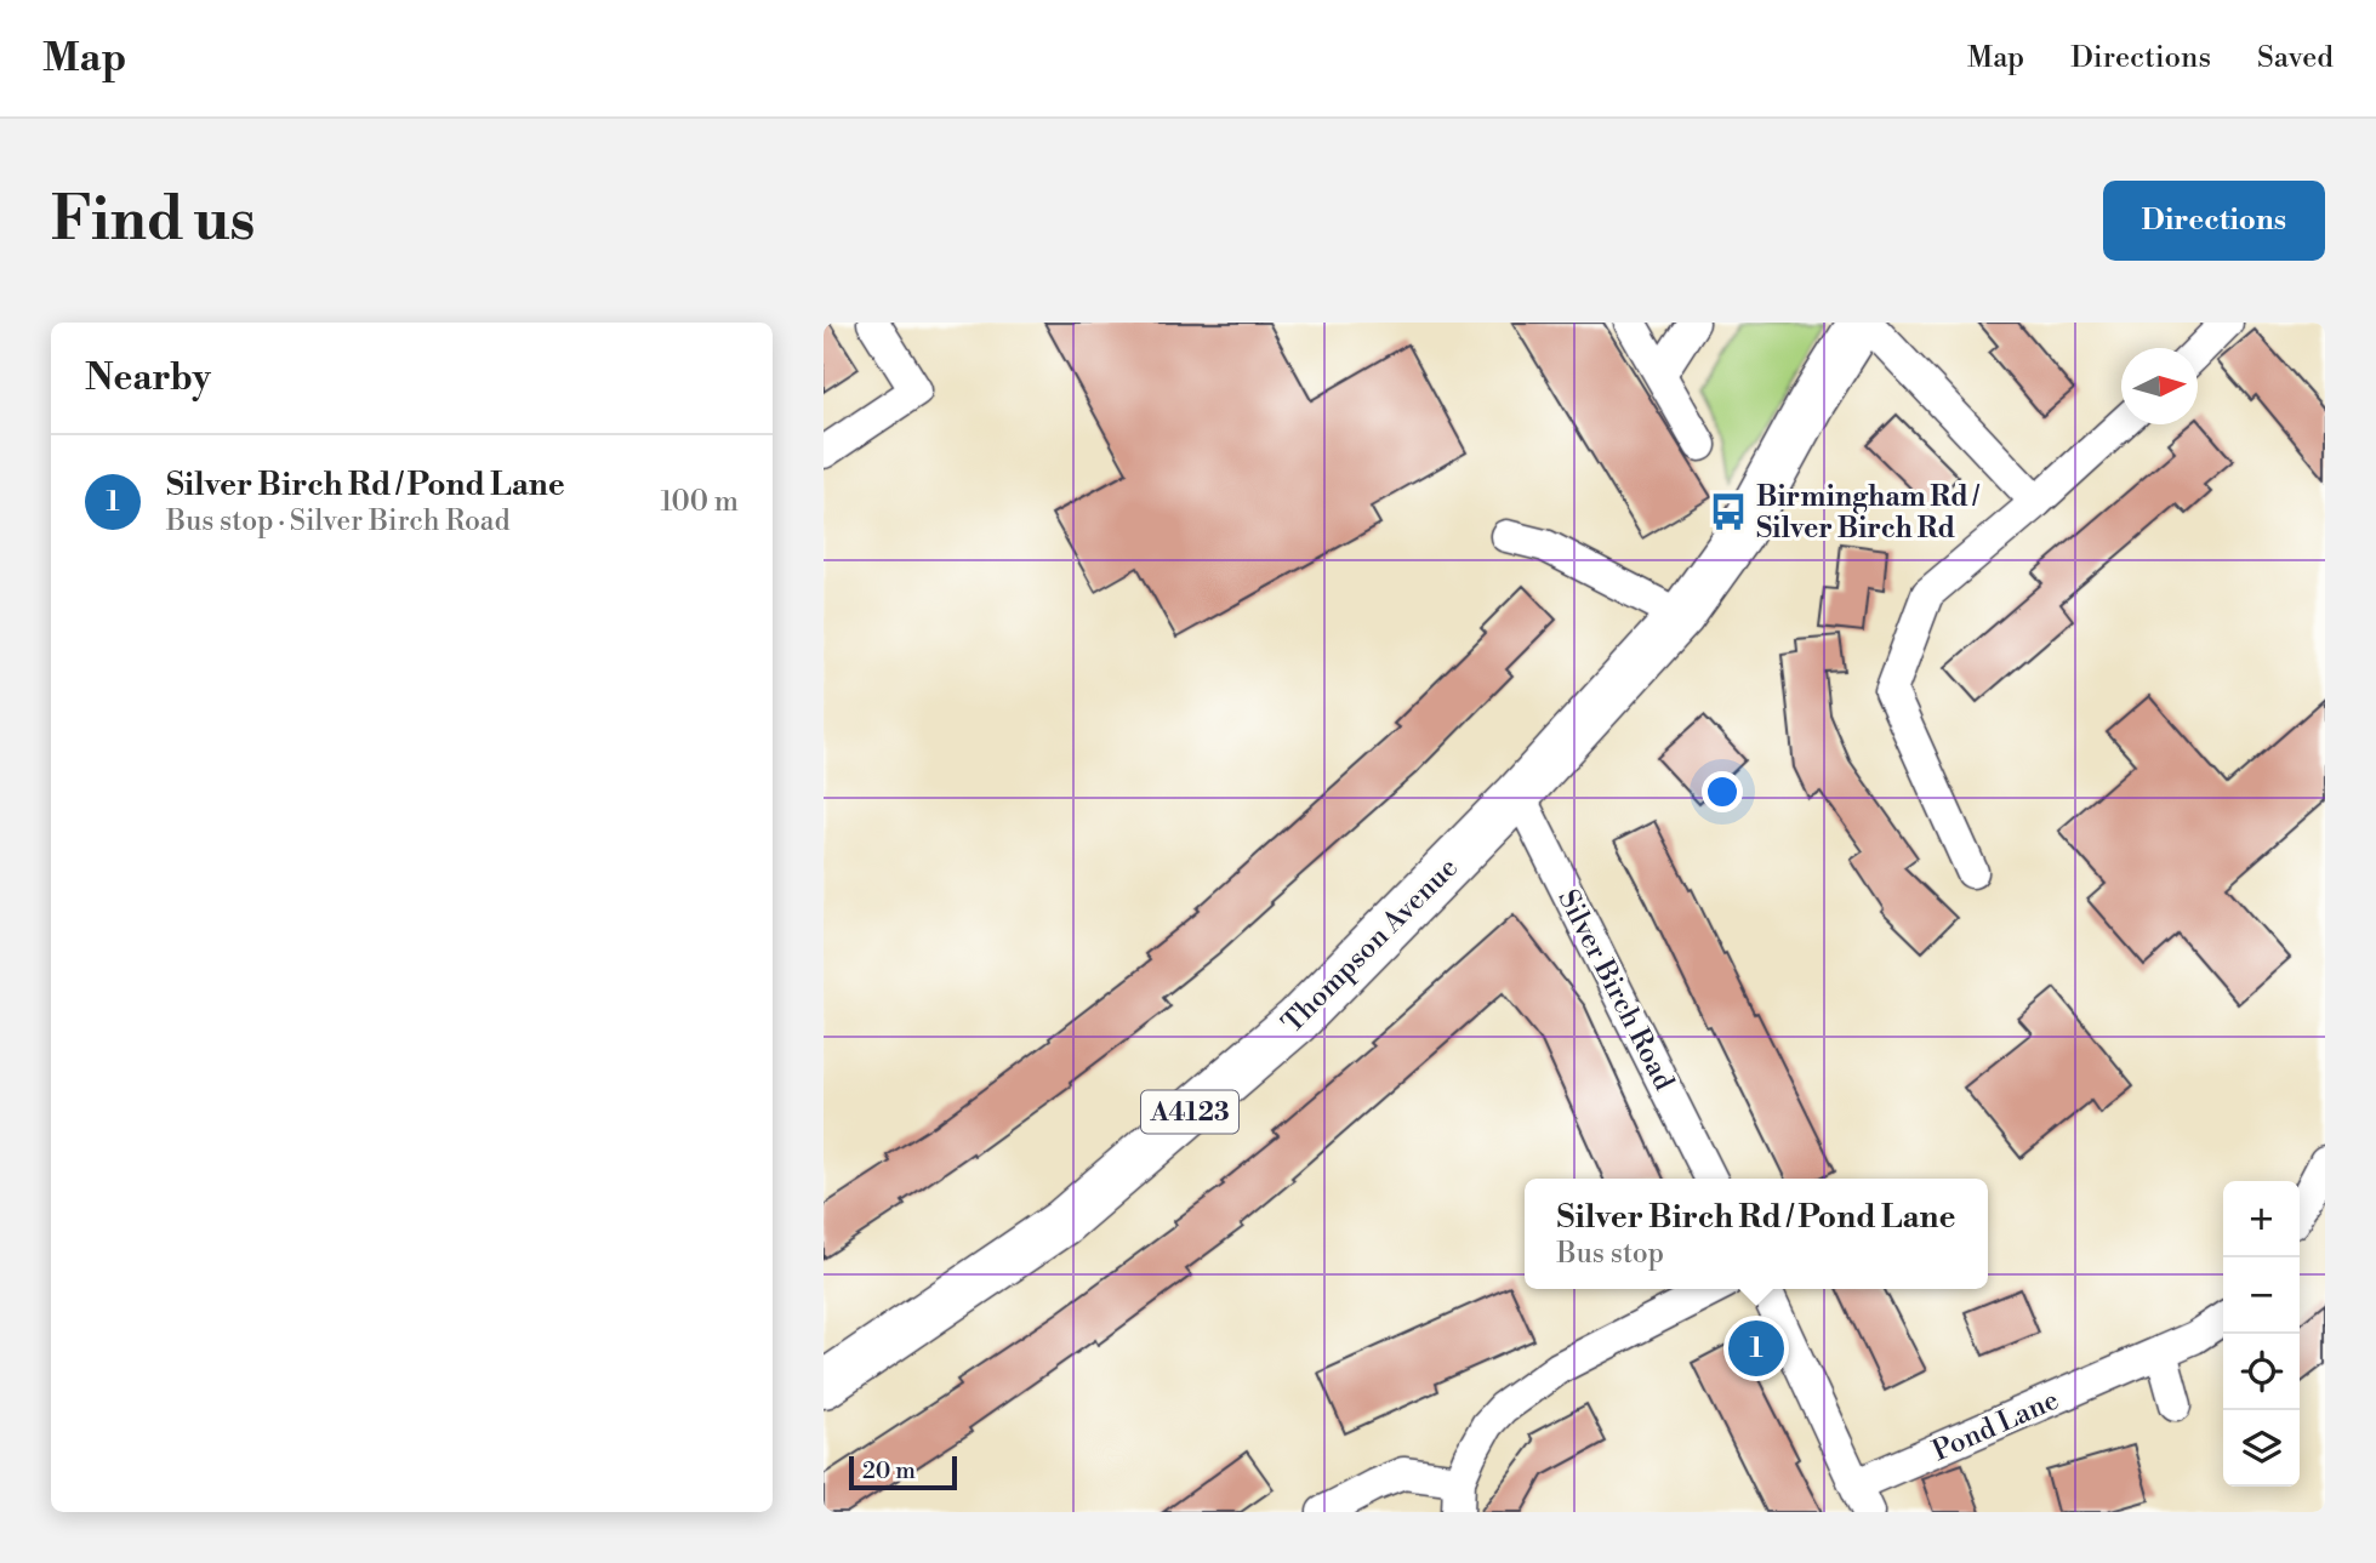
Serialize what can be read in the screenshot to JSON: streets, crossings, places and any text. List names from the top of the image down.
{
  "streets": {
    "highway": ["Thompson Avenue", "A4123"],
    "street": ["Silver Birch Road", "Pond Lane"]
  },
  "crossings": [
    ["Thompson Avenue", "Silver Birch Road"]
  ],
  "places": {
    "bus stop": ["Birmingham Rd / Silver Birch Rd"]
  },
  "scale_bar": "20 m",
  "north": "right",
  "page": {
    "header": "Map",
    "nav": ["Map", "Directions", "Saved"],
    "buttons": "Directions",
    "title": "Find us",
    "heading": "Nearby",
    "list": [
      {
        "mark": "1",
        "name": "Silver Birch Rd / Pond Lane",
        "note": "Bus stop · Silver Birch Road",
        "value": "100 m"
      }
    ],
    "popup": ["Silver Birch Rd / Pond Lane", "Bus stop"],
    "map_buttons": ["+", "−"],
    "pins": "1",
    "scale": "20 m"
  }
}
